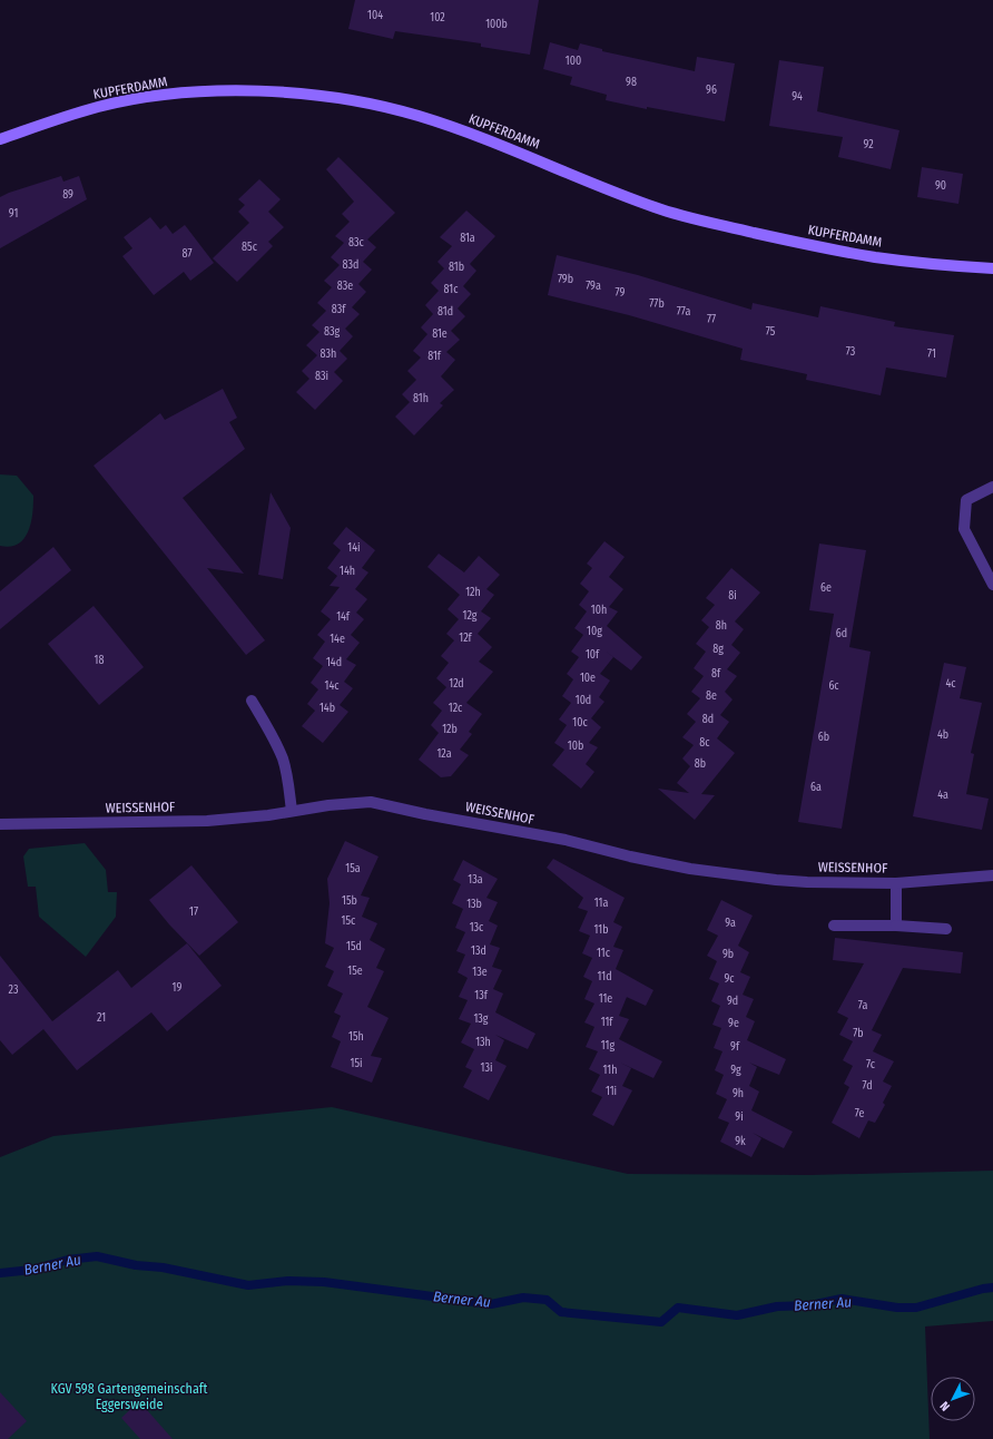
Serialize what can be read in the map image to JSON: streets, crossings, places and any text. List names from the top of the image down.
{
  "streets": {
    "street": ["KUPFERDAMM", "WEISSENHOF"]
  },
  "water": ["Berner Au"],
  "parks": ["KGV 598 Gartengemeinschaft Eggersweide"],
  "house_numbers": [
    "104",
    "102",
    "100b",
    "100",
    "98",
    "96",
    "94",
    "92",
    "90",
    "89",
    "91",
    "81a",
    "83c",
    "85c",
    "87",
    "83d",
    "81b",
    "79b",
    "83e",
    "79a",
    "81c",
    "79",
    "77b",
    "83f",
    "81d",
    "77a",
    "77",
    "83g",
    "75",
    "81e",
    "73",
    "83h",
    "71",
    "81f",
    "83i",
    "81h",
    "14i",
    "14h",
    "6e",
    "12h",
    "8i",
    "10h",
    "12g",
    "14f",
    "8h",
    "10g",
    "6d",
    "12f",
    "14e",
    "8g",
    "10f",
    "18",
    "14d",
    "8f",
    "10e",
    "12d",
    "4c",
    "14c",
    "6c",
    "8e",
    "10d",
    "14b",
    "12c",
    "8d",
    "10c",
    "12b",
    "4b",
    "6b",
    "8c",
    "10b",
    "12a",
    "8b",
    "6a",
    "4a",
    "15a",
    "13a",
    "15b",
    "11a",
    "13b",
    "17",
    "15c",
    "9a",
    "13c",
    "11b",
    "15d",
    "13d",
    "11c",
    "9b",
    "15e",
    "13e",
    "11d",
    "9c",
    "19",
    "23",
    "13f",
    "11e",
    "9d",
    "7a",
    "21",
    "13g",
    "11f",
    "9e",
    "7b",
    "15h",
    "13h",
    "11g",
    "9f",
    "15i",
    "7c",
    "13i",
    "11h",
    "9g",
    "7d",
    "11i",
    "9h",
    "7e",
    "9i",
    "9k"
  ],
  "north": "bottom left"
}
